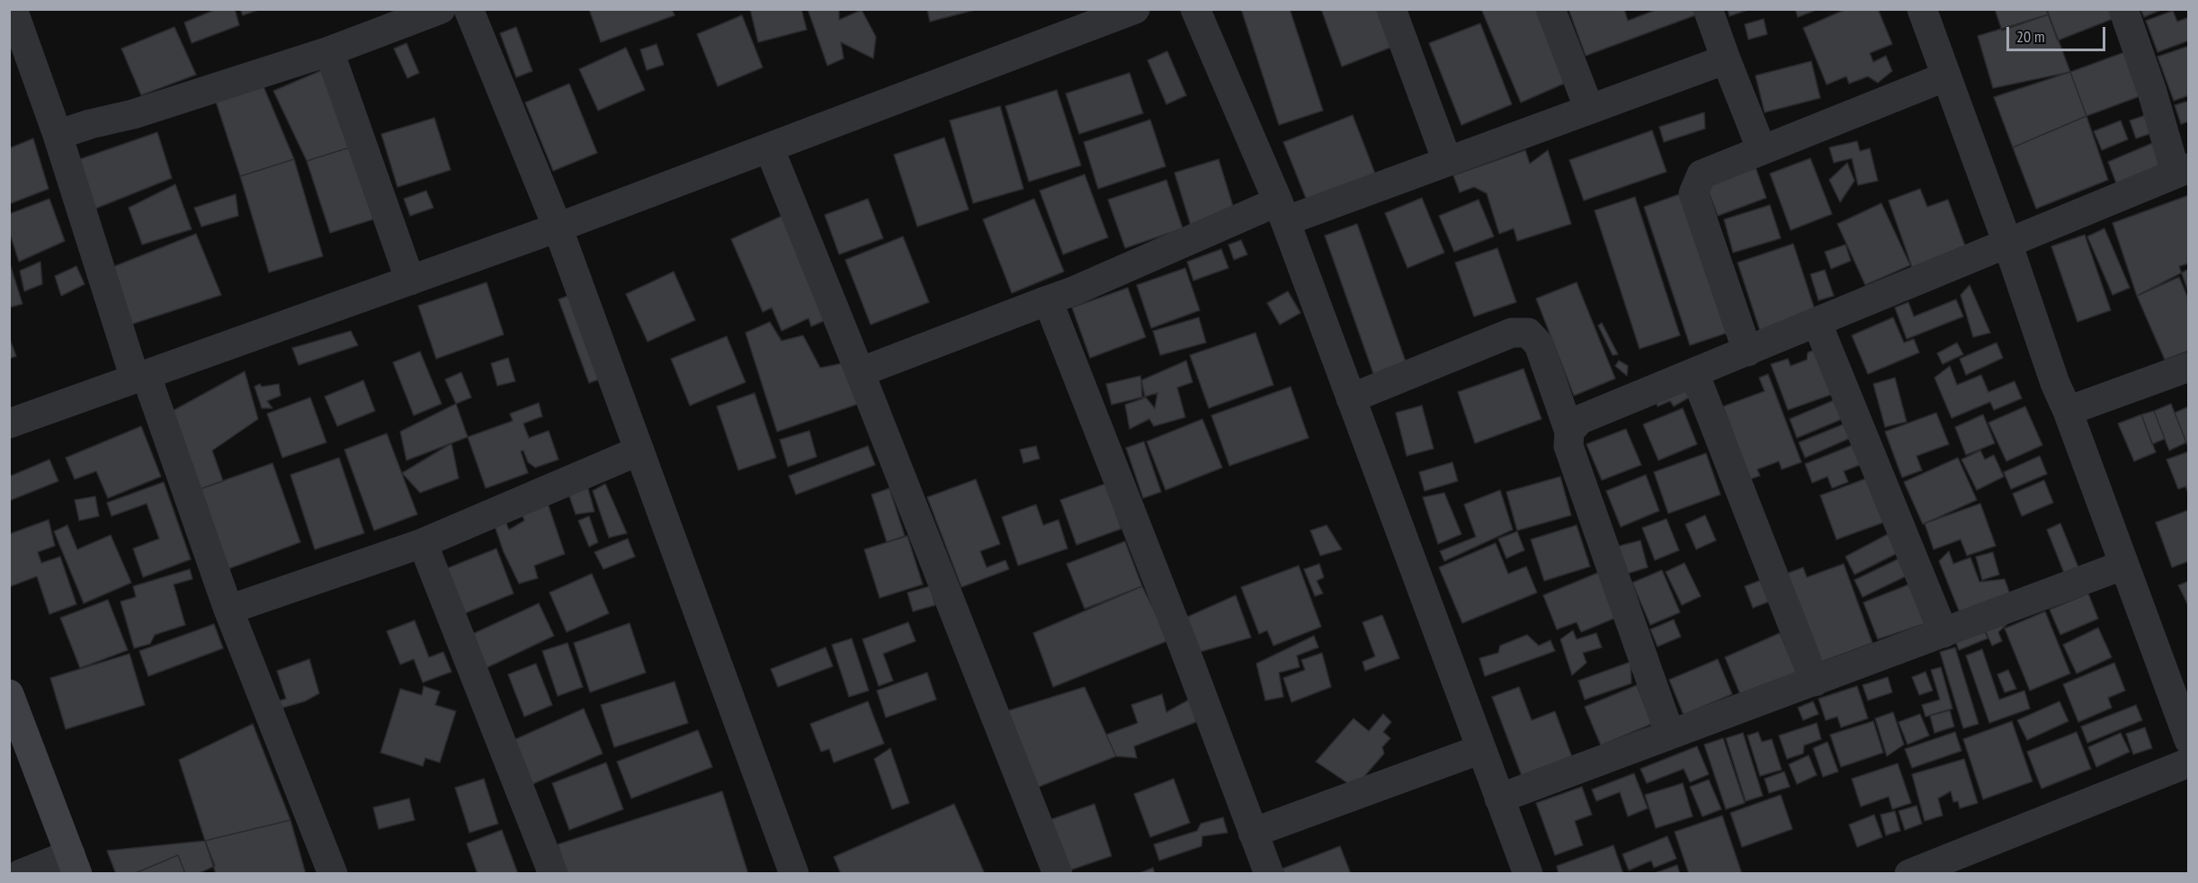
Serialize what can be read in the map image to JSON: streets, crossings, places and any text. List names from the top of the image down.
{
  "scale_bar": "20 m"
}
